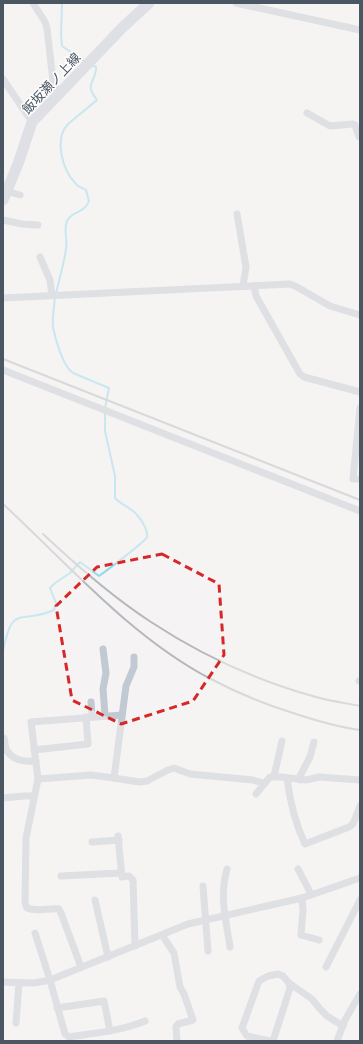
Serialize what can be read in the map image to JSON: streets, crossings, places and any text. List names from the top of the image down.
{
  "streets": {
    "main road": ["飯坂瀬ノ上線"]
  }
}
